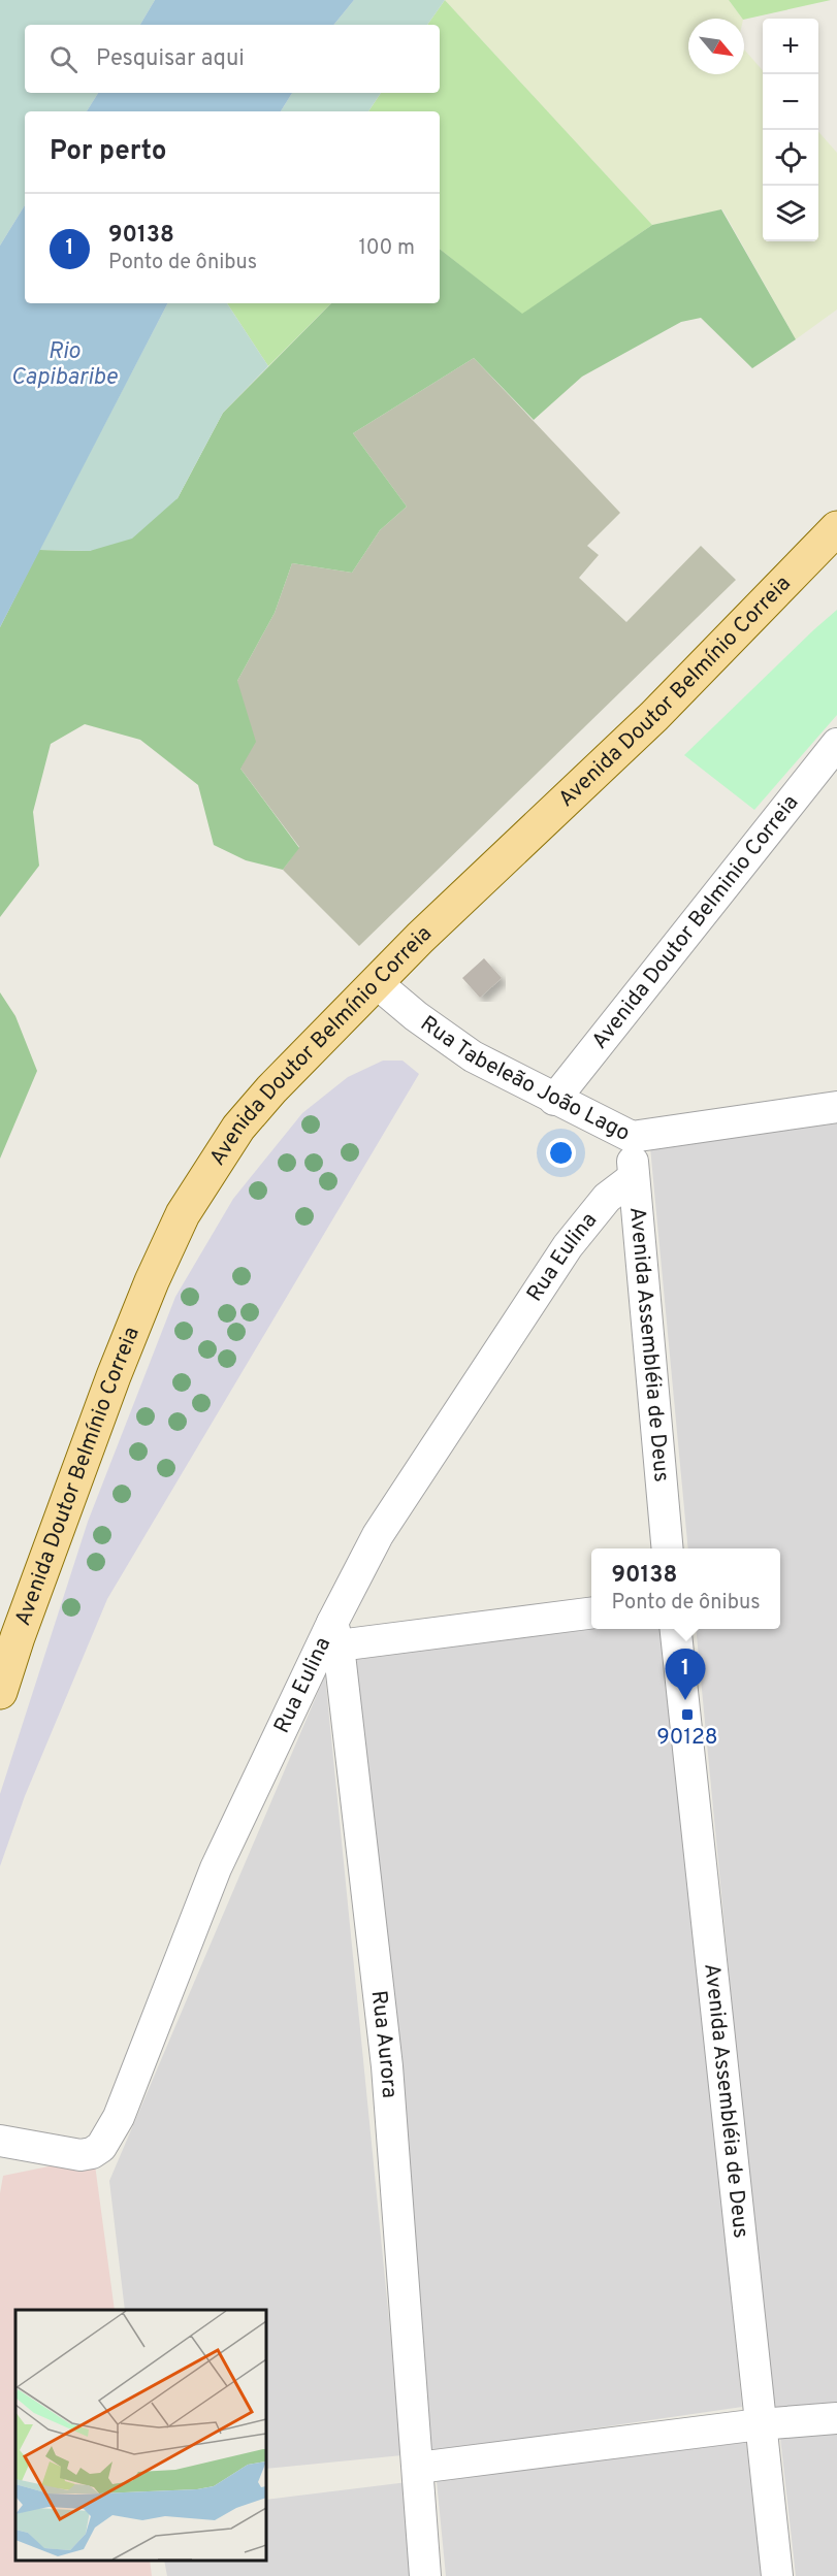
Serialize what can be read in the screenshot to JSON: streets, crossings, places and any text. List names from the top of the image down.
{
  "streets": {
    "main road": ["Avenida Doutor Belmínio Correia"],
    "street": [
      "Avenida Doutor Belminio Correia",
      "Rua Tabeleão João Lago",
      "Rua Eulina",
      "Avenida Assembléia de Deus",
      "Rua Aurora"
    ]
  },
  "crossings": [
    ["Avenida Doutor Belmínio Correia", "Rua Tabeleão João Lago"],
    ["Avenida Doutor Belminio Correia", "Rua Tabeleão João Lago"],
    ["Rua Tabeleão João Lago", "Avenida Assembléia de Deus"],
    ["Rua Eulina", "Avenida Assembléia de Deus"],
    ["Rua Eulina", "Rua Aurora"]
  ],
  "water": ["Rio Capibaribe"],
  "places": {
    "transit": ["90128"]
  },
  "north": "bottom right",
  "page": {
    "map_buttons": ["+", "−"],
    "search": "Pesquisar aqui",
    "heading": "Por perto",
    "list": [
      {
        "mark": "1",
        "name": "90138",
        "note": "Ponto de ônibus",
        "value": "100 m"
      }
    ],
    "popup": ["90138", "Ponto de ônibus"],
    "pins": "1"
  }
}
